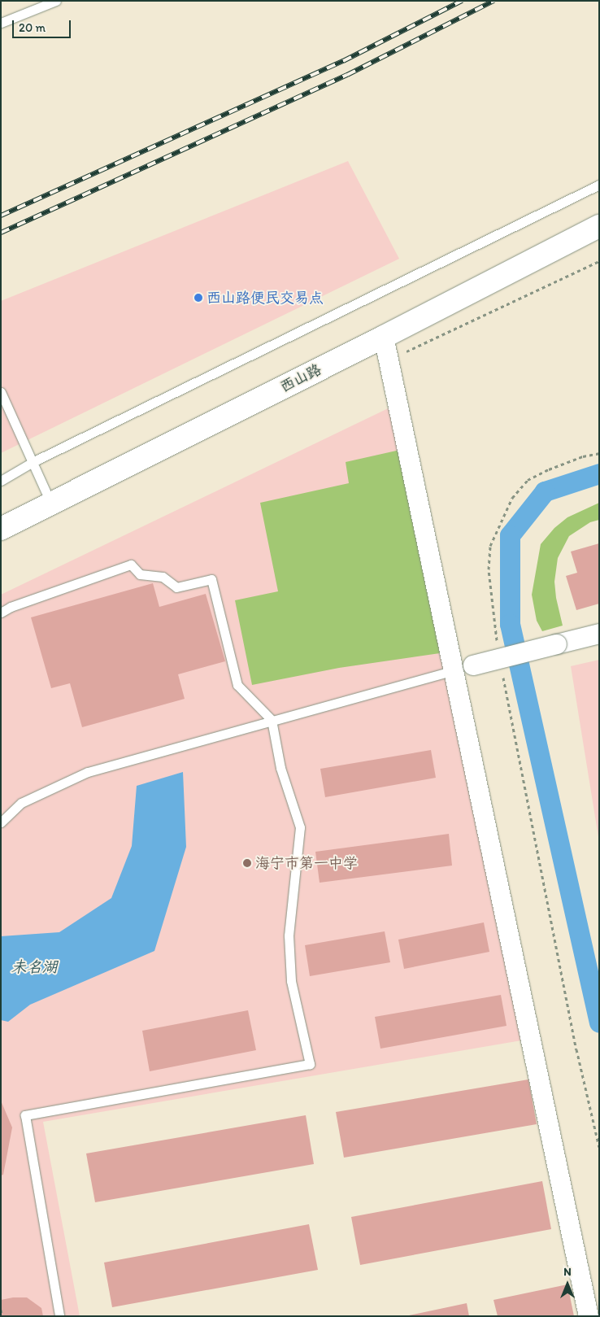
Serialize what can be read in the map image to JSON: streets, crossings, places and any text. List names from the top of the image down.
{
  "streets": {
    "main road": ["西山路"]
  },
  "water": ["未名湖"],
  "places": ["西山路便民交易点", "海宁市第一中学"],
  "scale_bar": "20 m",
  "north": "top"
}
